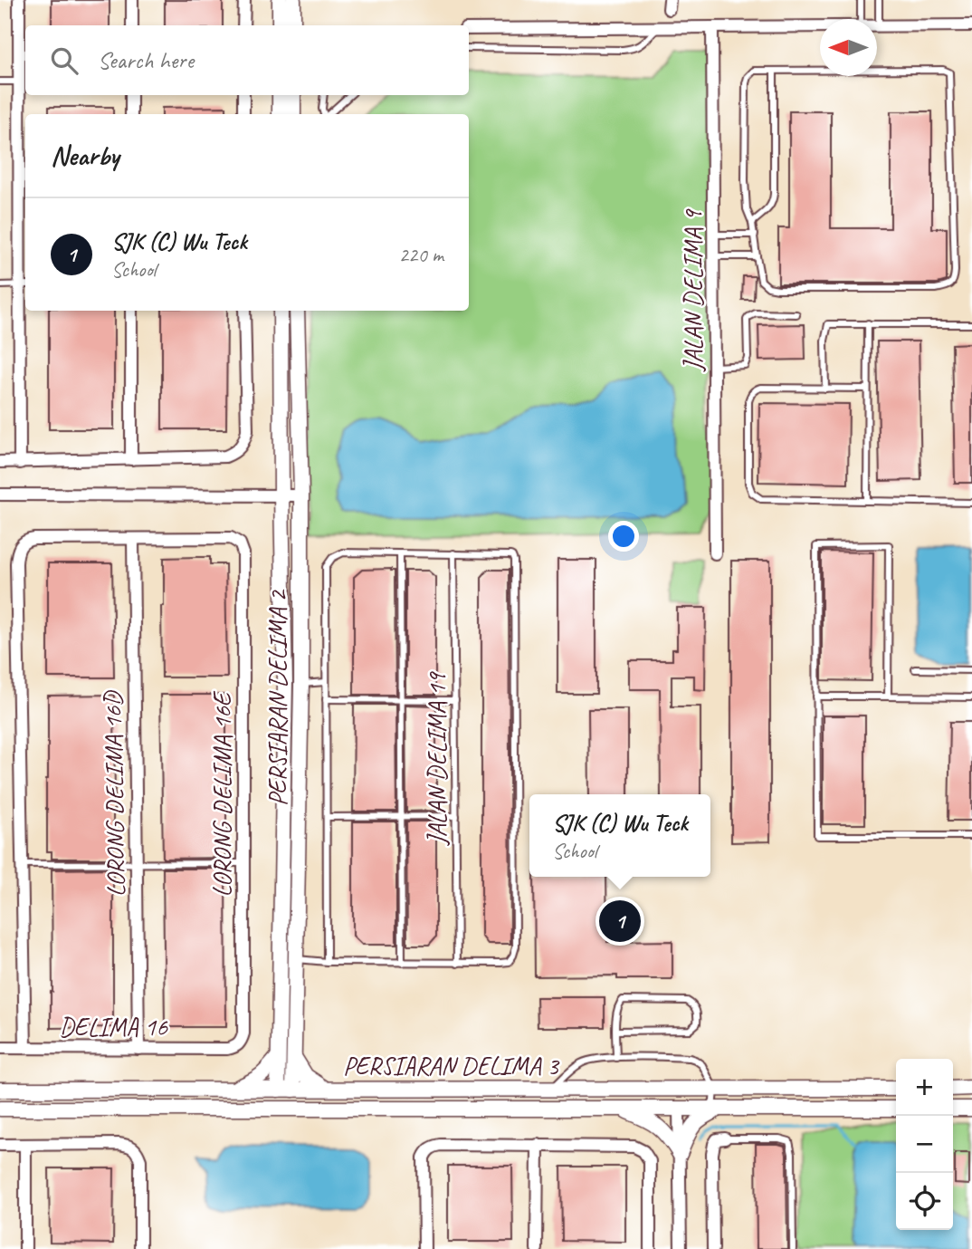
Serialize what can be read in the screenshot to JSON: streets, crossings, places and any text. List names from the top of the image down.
{
  "streets": {
    "street": [
      "JALAN DELIMA 9",
      "PERSIARAN DELIMA 2",
      "LORONG DELIMA 16D",
      "LORONG DELIMA 16E",
      "DELIMA 16",
      "PERSIARAN DELIMA 3"
    ],
    "lane": ["JALAN DELIMA 19"]
  },
  "crossings": [
    ["PERSIARAN DELIMA 2", "PERSIARAN DELIMA 3"],
    ["LORONG DELIMA 16D", "LORONG DELIMA 16E"],
    ["LORONG DELIMA 16D", "DELIMA 16"],
    ["LORONG DELIMA 16E", "DELIMA 16"]
  ],
  "north": "left",
  "page": {
    "search": "Search here",
    "heading": "Nearby",
    "list": [
      {
        "mark": "1",
        "name": "SJK (C) Wu Teck",
        "note": "School",
        "value": "220 m"
      }
    ],
    "popup": ["SJK (C) Wu Teck", "School"],
    "pins": "1",
    "map_buttons": ["+", "−"]
  }
}
